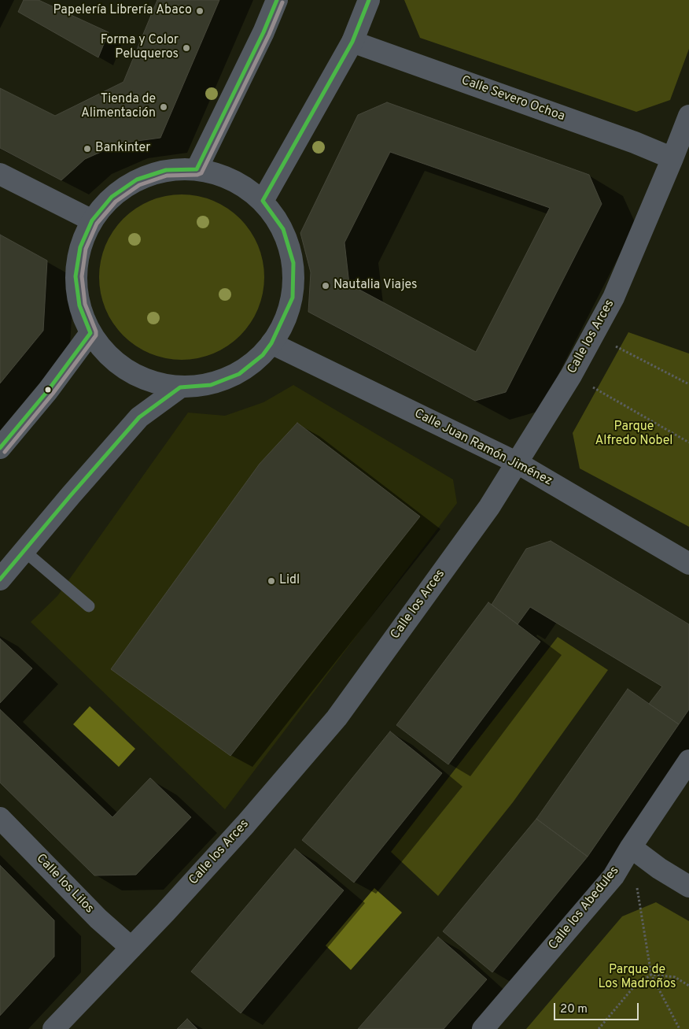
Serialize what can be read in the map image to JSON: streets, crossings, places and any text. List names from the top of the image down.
{
  "streets": {
    "street": [
      "Calle Severo Ochoa",
      "Calle los Arces",
      "Calle Juan Ramón Jiménez",
      "Calle los Lilos",
      "Calle los Abedules"
    ]
  },
  "crossings": [
    ["Calle Severo Ochoa", "Calle los Arces"],
    ["Calle los Arces", "Calle Juan Ramón Jiménez"],
    ["Calle los Arces", "Calle los Lilos"]
  ],
  "parks": ["Parque Alfredo Nobel", "Parque de Los Madroños"],
  "places": [
    "Papelería Librería Abaco",
    "Forma y Color Peluqueros",
    "Tienda de Alimentación",
    "Bankinter",
    "Nautalia Viajes",
    "Lidl"
  ],
  "scale_bar": "20 m"
}
